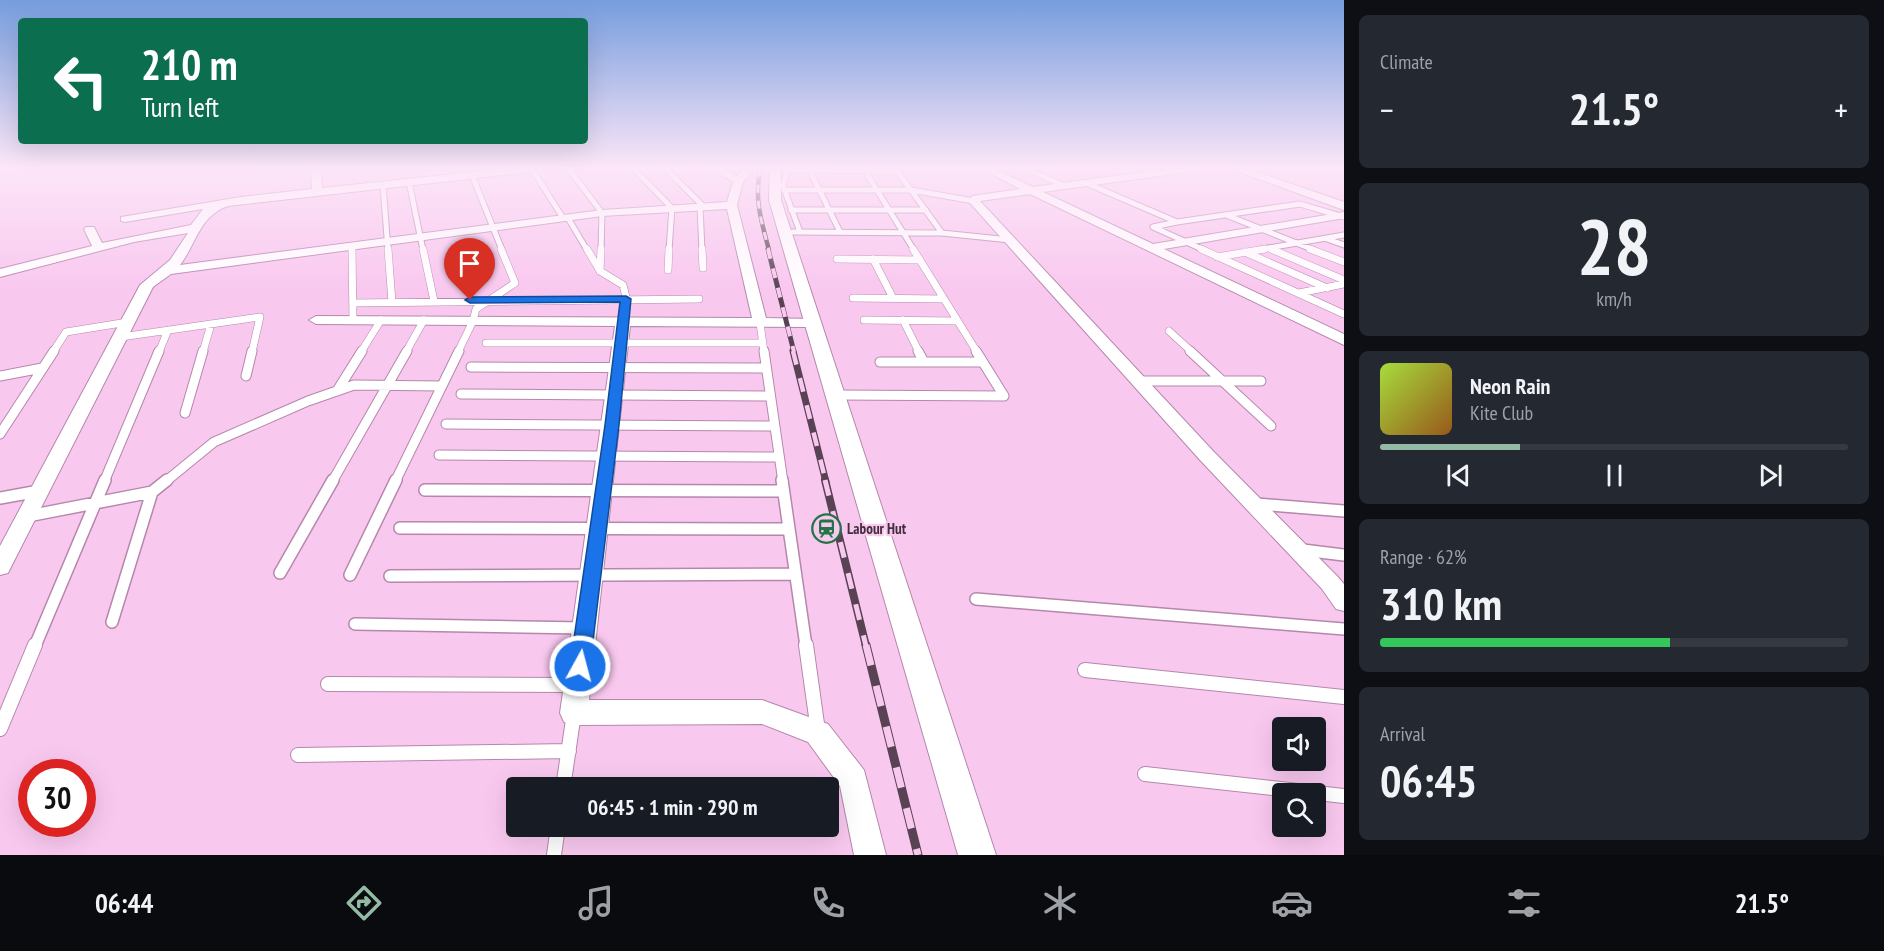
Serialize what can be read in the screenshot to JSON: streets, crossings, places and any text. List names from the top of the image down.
{
  "places": {
    "station": ["Labour Hut"]
  },
  "page": {
    "tile": [
      "Climate",
      ["28", "km/h"],
      ["Range · 62%", "310 km"],
      ["Arrival", "06:45"]
    ],
    "turn": ["210 m", "Turn left"],
    "heat": ["−", "21.5°", "+"],
    "song": ["Neon Rain", "Kite Club"],
    "limit": "30",
    "trip": "06:45 · 1 min · 290 m",
    "tabs": ["06:44", "21.5°"]
  }
}
